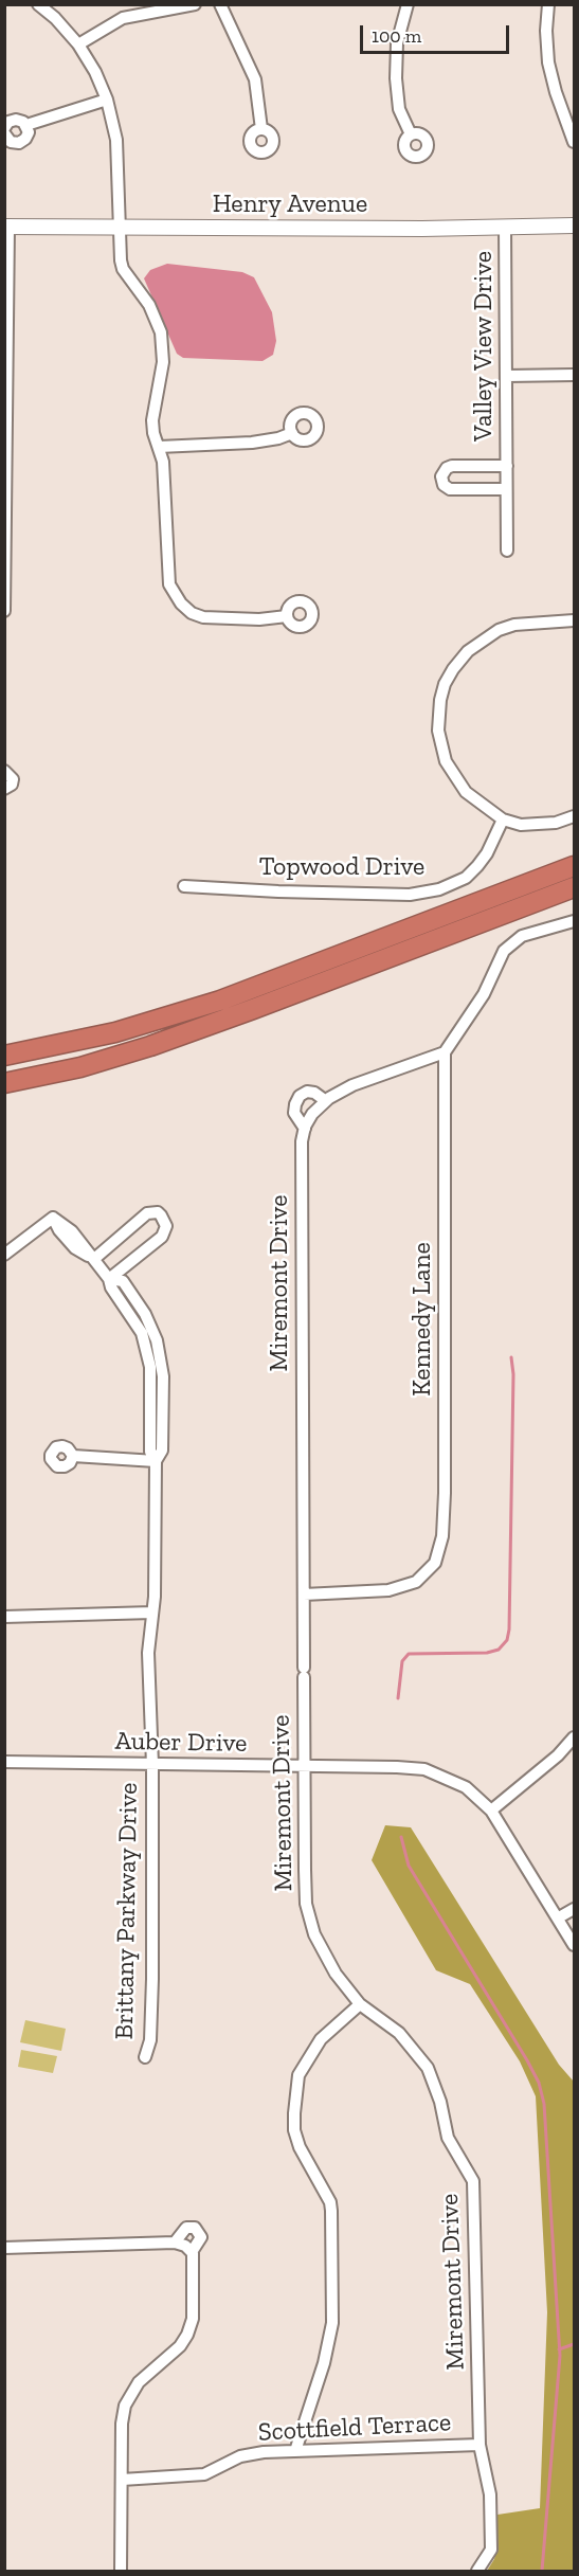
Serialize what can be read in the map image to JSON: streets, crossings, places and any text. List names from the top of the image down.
{
  "streets": {
    "street": [
      "Henry Avenue",
      "Valley View Drive",
      "Topwood Drive",
      "Miremont Drive",
      "Kennedy Lane",
      "Auber Drive",
      "Brittany Parkway Drive",
      "Scottfield Terrace"
    ]
  },
  "crossings": [
    ["Henry Avenue", "Valley View Drive"],
    ["Miremont Drive", "Kennedy Lane"],
    ["Miremont Drive", "Auber Drive"],
    ["Miremont Drive", "Scottfield Terrace"],
    ["Auber Drive", "Brittany Parkway Drive"]
  ],
  "scale_bar": "100 m"
}
